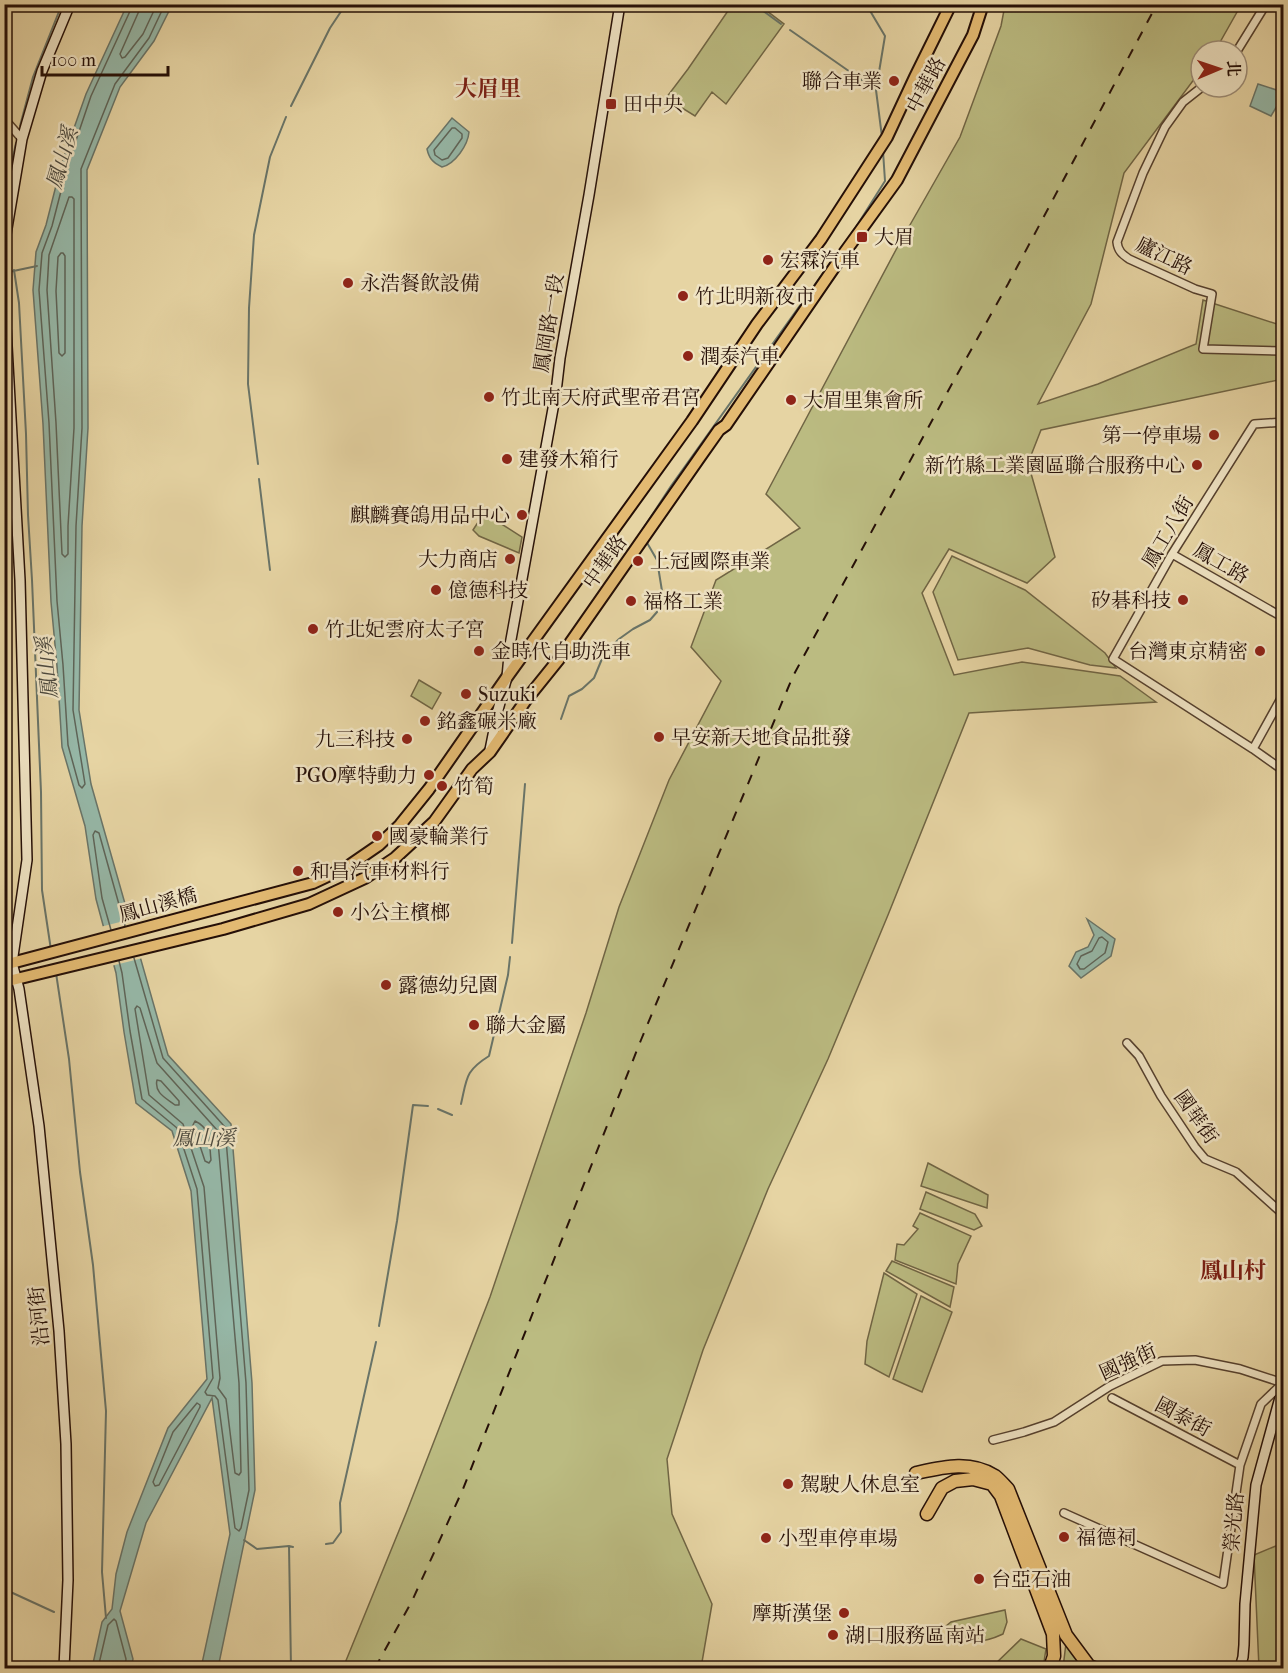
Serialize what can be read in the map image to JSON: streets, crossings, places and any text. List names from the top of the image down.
{
  "streets": {
    "main road": ["中華路", "鳳山溪橋"],
    "street": [
      "廬江路",
      "鳳岡路一段",
      "鳳工八街",
      "鳳工路",
      "國華街",
      "沿河街",
      "國強街",
      "國泰街",
      "榮光路"
    ]
  },
  "crossings": [
    ["中華路", "鳳岡路一段"],
    ["中華路", "鳳山溪橋"],
    ["鳳工八街", "鳳工路"],
    ["鳳山溪橋", "沿河街"],
    ["國強街", "榮光路"],
    ["國泰街", "榮光路"]
  ],
  "districts": ["大眉里", "鳳山村"],
  "water": ["鳳山溪"],
  "places": {
    "other": [
      "聯合車業",
      "宏霖汽車",
      "永浩餐飲設備",
      "竹北明新夜市",
      "潤泰汽車",
      "竹北南天府武聖帝君宮",
      "大眉里集會所",
      "第一停車場",
      "建發木箱行",
      "新竹縣工業園區聯合服務中心",
      "麒麟賽鴿用品中心",
      "大力商店",
      "上冠國際車業",
      "億德科技",
      "矽碁科技",
      "福格工業",
      "竹北妃雲府太子宮",
      "金時代自助洗車",
      "台灣東京精密",
      "Suzuki",
      "銘鑫碾米廠",
      "早安新天地食品批發",
      "九三科技",
      "PGO摩特動力",
      "竹筍",
      "國豪輪業行",
      "和昌汽車材料行",
      "小公主檳榔",
      "露德幼兒園",
      "聯大金屬",
      "駕駛人休息室",
      "福德祠",
      "小型車停車場",
      "台亞石油",
      "摩斯漢堡",
      "湖口服務區南站"
    ],
    "transit": ["田中央", "大眉"]
  },
  "scale_bar": "100 m",
  "north": "right"
}
